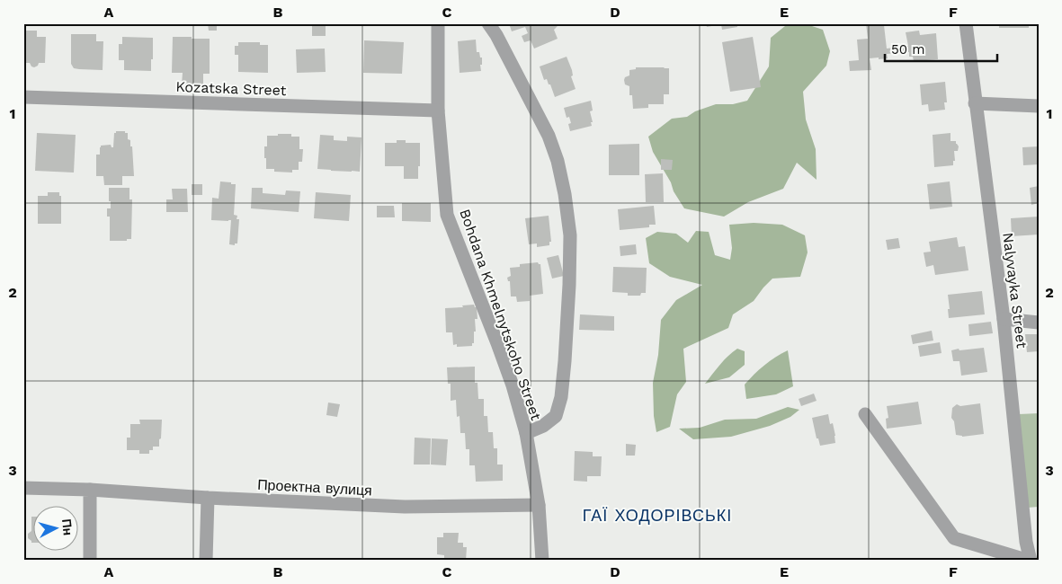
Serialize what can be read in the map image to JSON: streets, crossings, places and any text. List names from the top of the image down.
{
  "streets": {
    "street": [
      "Kozatska Street",
      "Nalyvayka Street",
      "Bohdana Khmelnytskoho Street",
      "Проектна вулиця"
    ]
  },
  "crossings": [
    ["Kozatska Street", "Bohdana Khmelnytskoho Street"],
    ["Bohdana Khmelnytskoho Street", "Проектна вулиця"]
  ],
  "districts": ["ГАЇ ХОДОРІВСЬКІ"],
  "scale_bar": "50 m",
  "north": "right",
  "grid": {
    "columns": [
      "A",
      "B",
      "C",
      "D",
      "E",
      "F"
    ],
    "rows": ["1", "2", "3"]
  }
}
